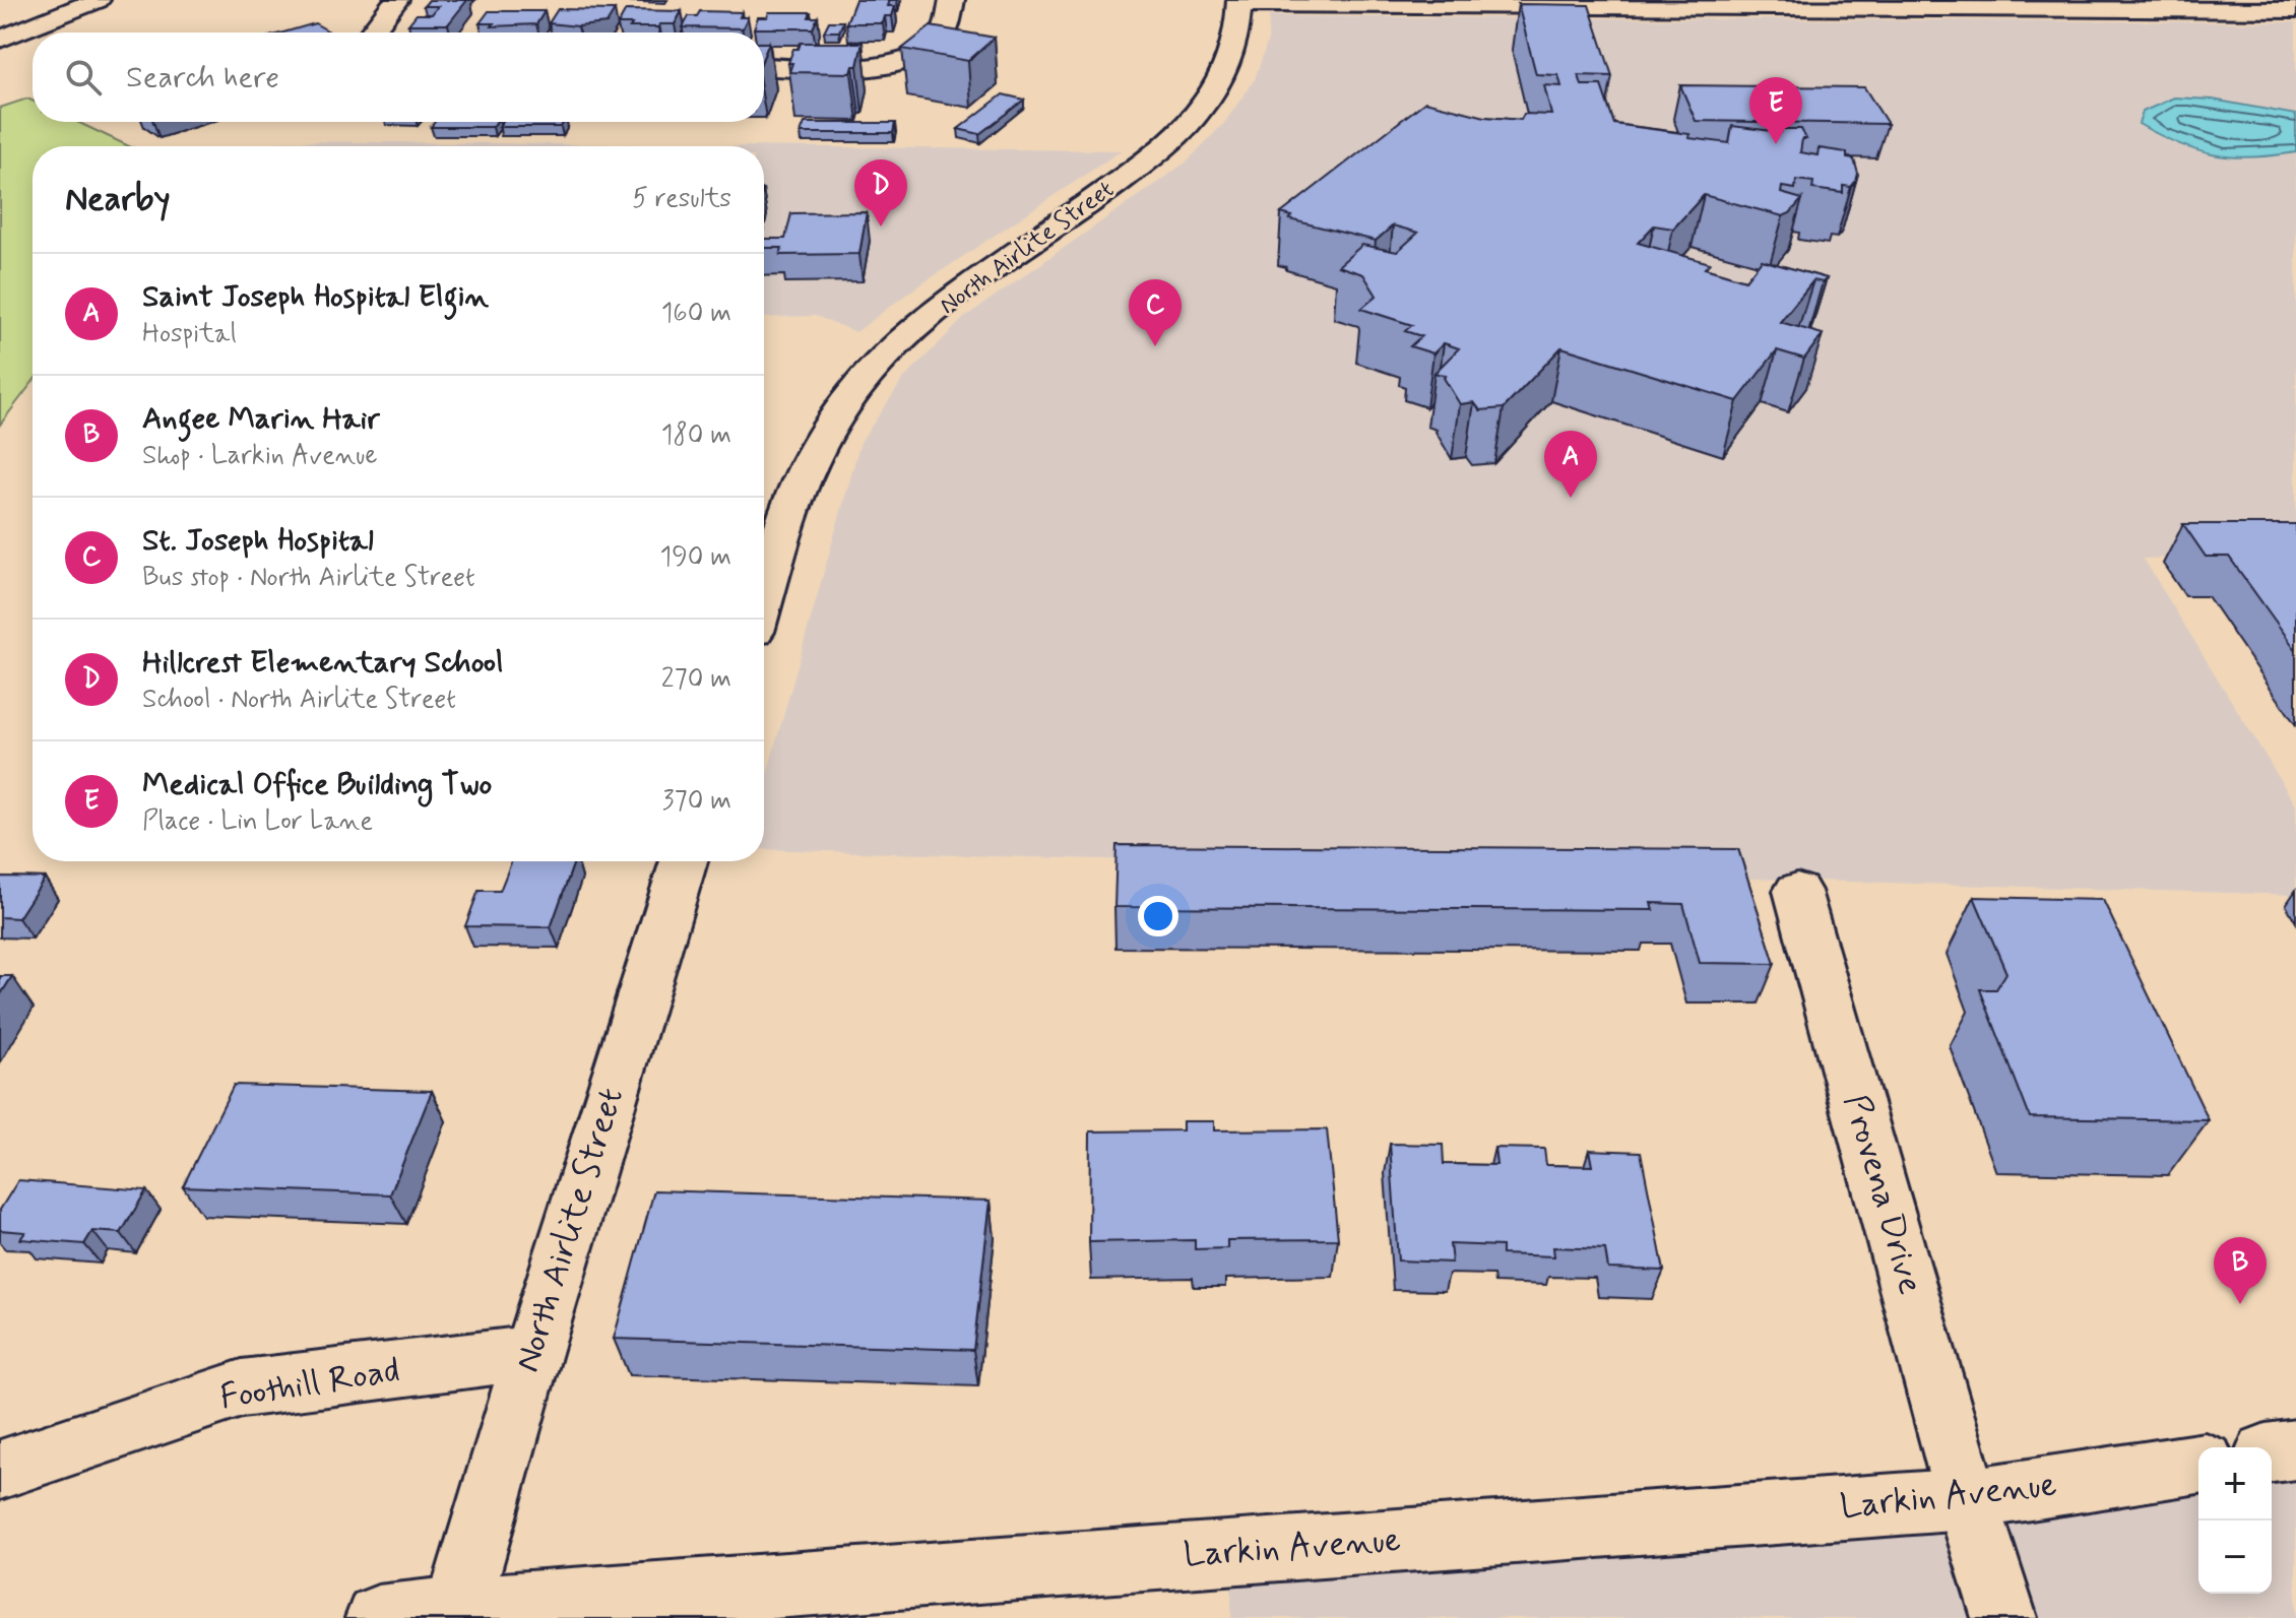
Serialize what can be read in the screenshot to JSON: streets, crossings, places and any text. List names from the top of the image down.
{
  "streets": {
    "street": [
      "North Airlite Street",
      "Provena Drive",
      "Foothill Road",
      "Larkin Avenue"
    ]
  },
  "crossings": [
    ["North Airlite Street", "Foothill Road"],
    ["North Airlite Street", "Larkin Avenue"],
    ["Provena Drive", "Larkin Avenue"]
  ],
  "page": {
    "search": "Search here",
    "pins": [
      "E",
      "D",
      "C",
      "A",
      "B"
    ],
    "heading": ["Nearby", "5 results"],
    "list": [
      {
        "mark": "A",
        "name": "Saint Joseph Hospital Elgin",
        "note": "Hospital",
        "value": "160 m"
      },
      {
        "mark": "B",
        "name": "Angee Marin Hair",
        "note": "Shop · Larkin Avenue",
        "value": "180 m"
      },
      {
        "mark": "C",
        "name": "St. Joseph Hospital",
        "note": "Bus stop · North Airlite Street",
        "value": "190 m"
      },
      {
        "mark": "D",
        "name": "Hillcrest Elementary School",
        "note": "School · North Airlite Street",
        "value": "270 m"
      },
      {
        "mark": "E",
        "name": "Medical Office Building Two",
        "note": "Place · Lin Lor Lane",
        "value": "370 m"
      }
    ],
    "map_buttons": ["+", "−"]
  }
}
